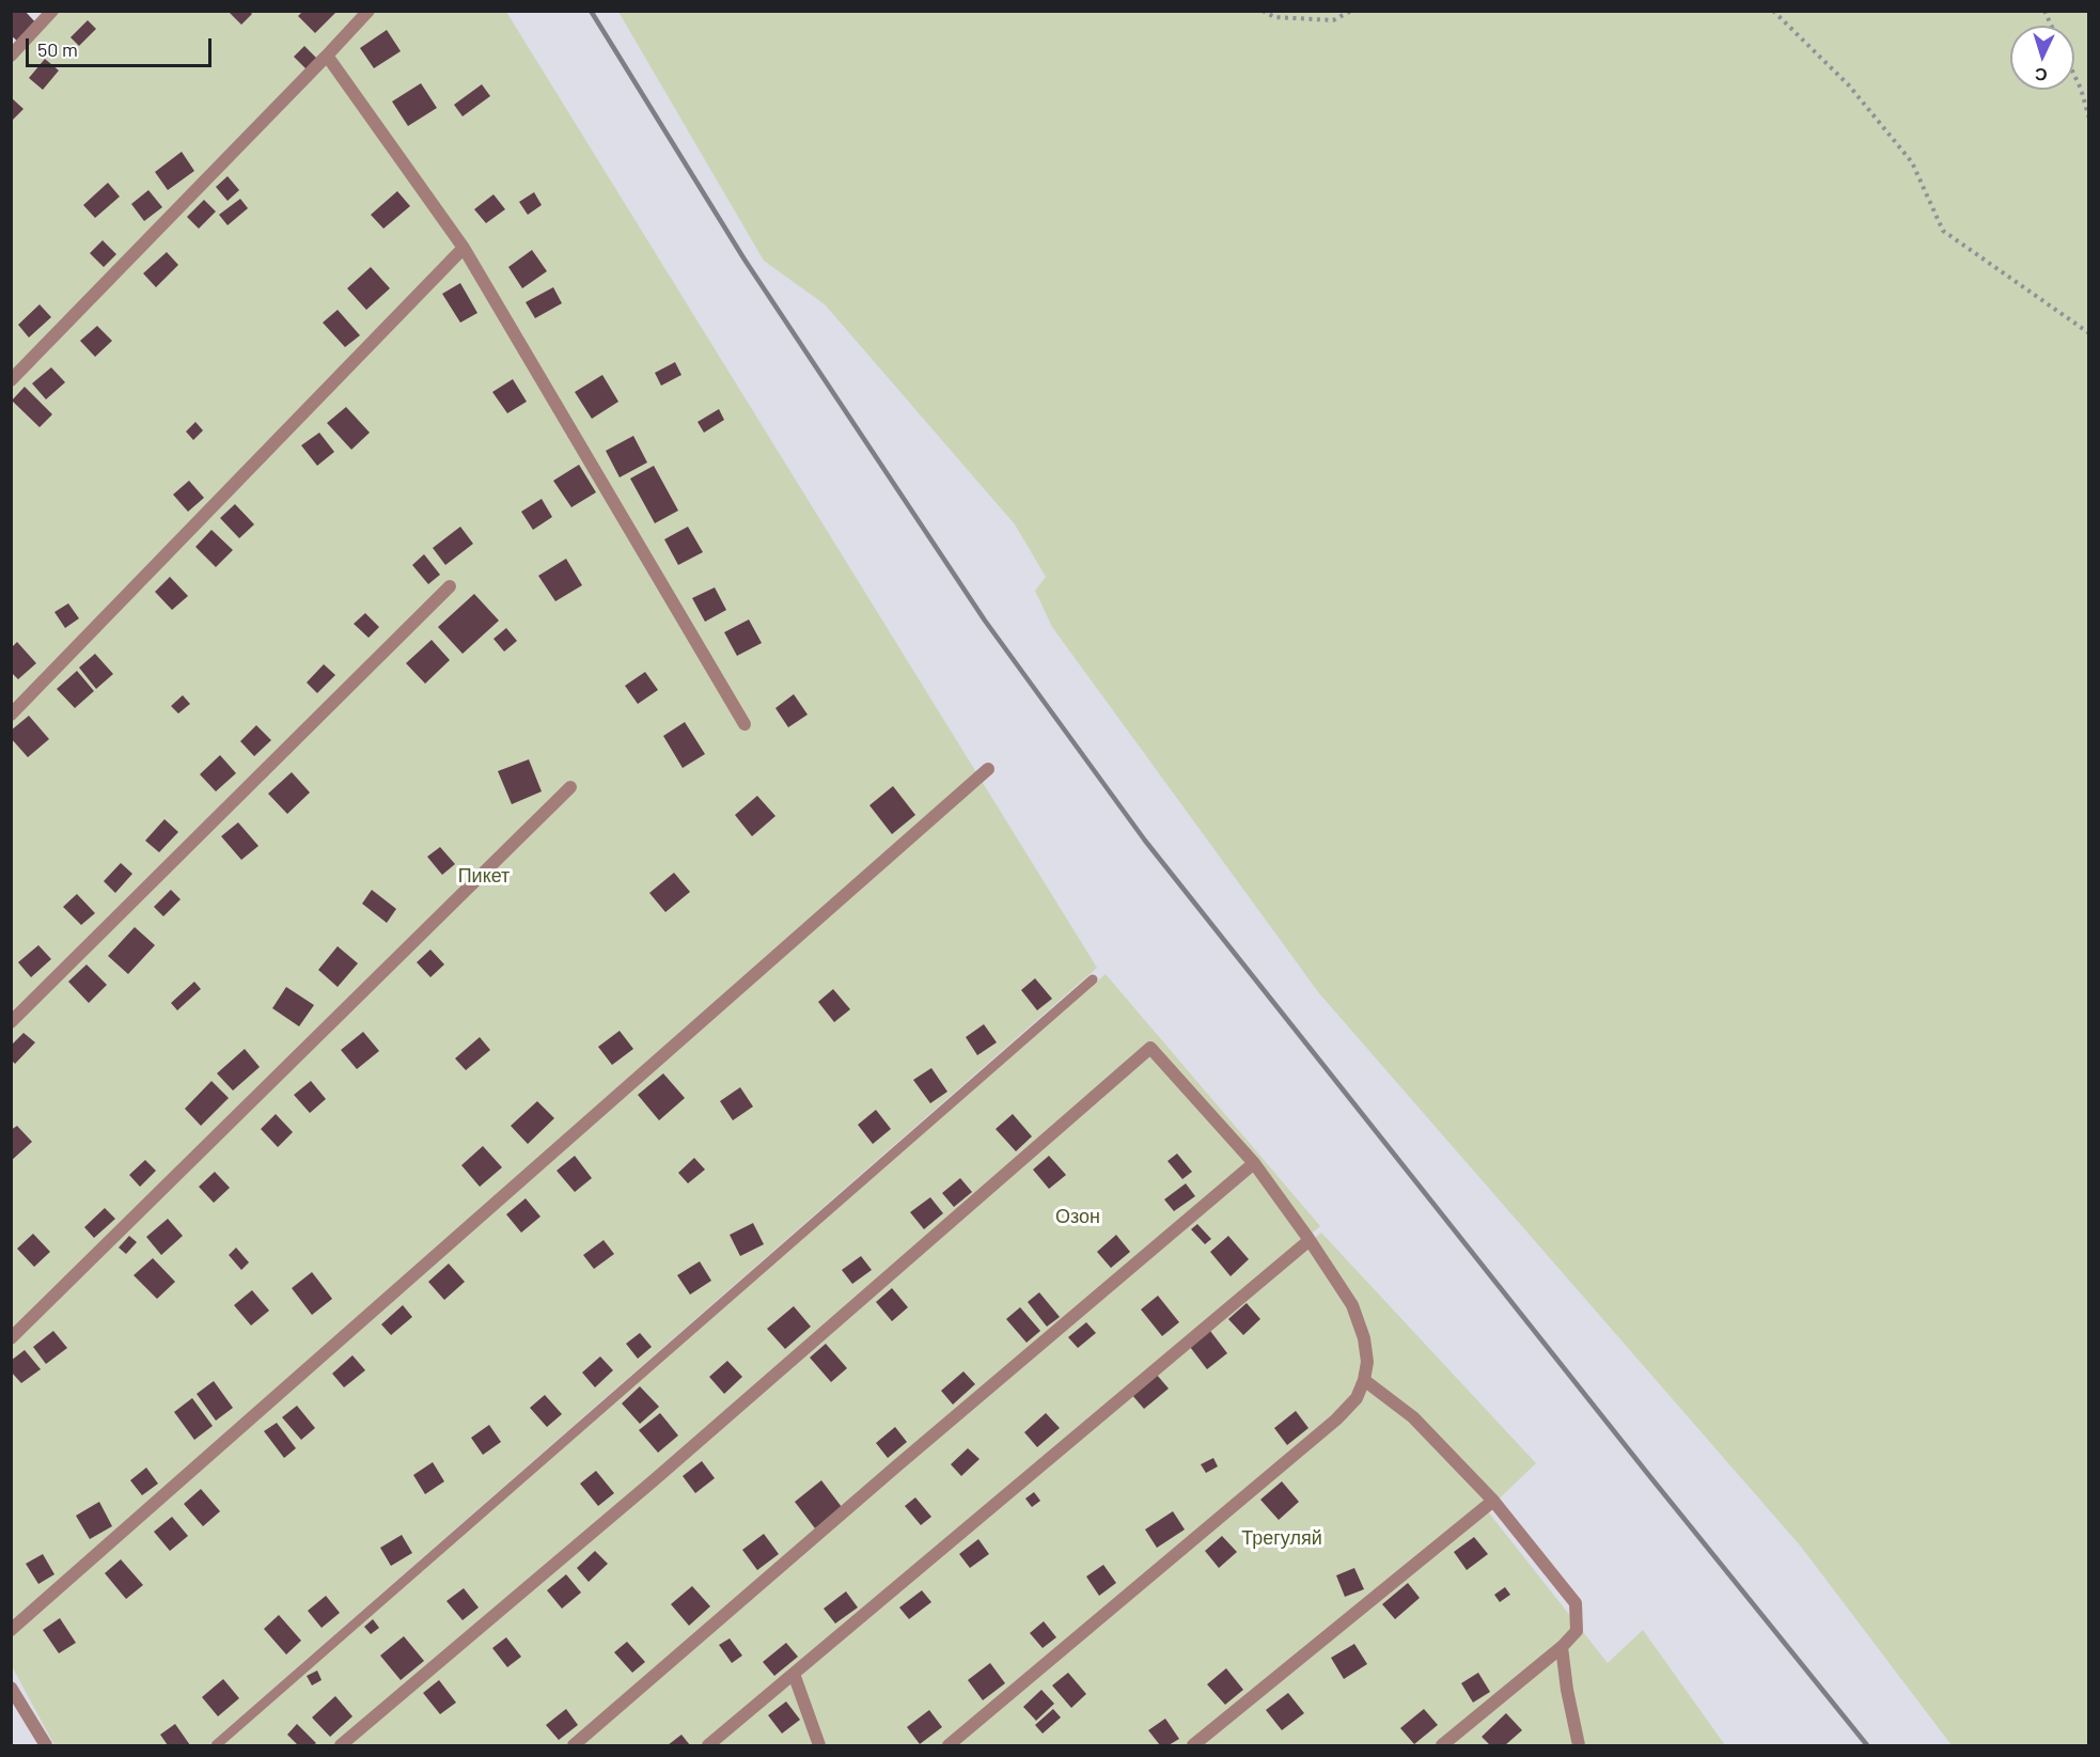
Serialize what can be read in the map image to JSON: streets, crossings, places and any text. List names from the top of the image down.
{
  "parks": ["Пикет", "Озон", "Трегуляй"],
  "scale_bar": "50 m",
  "north": "bottom"
}
